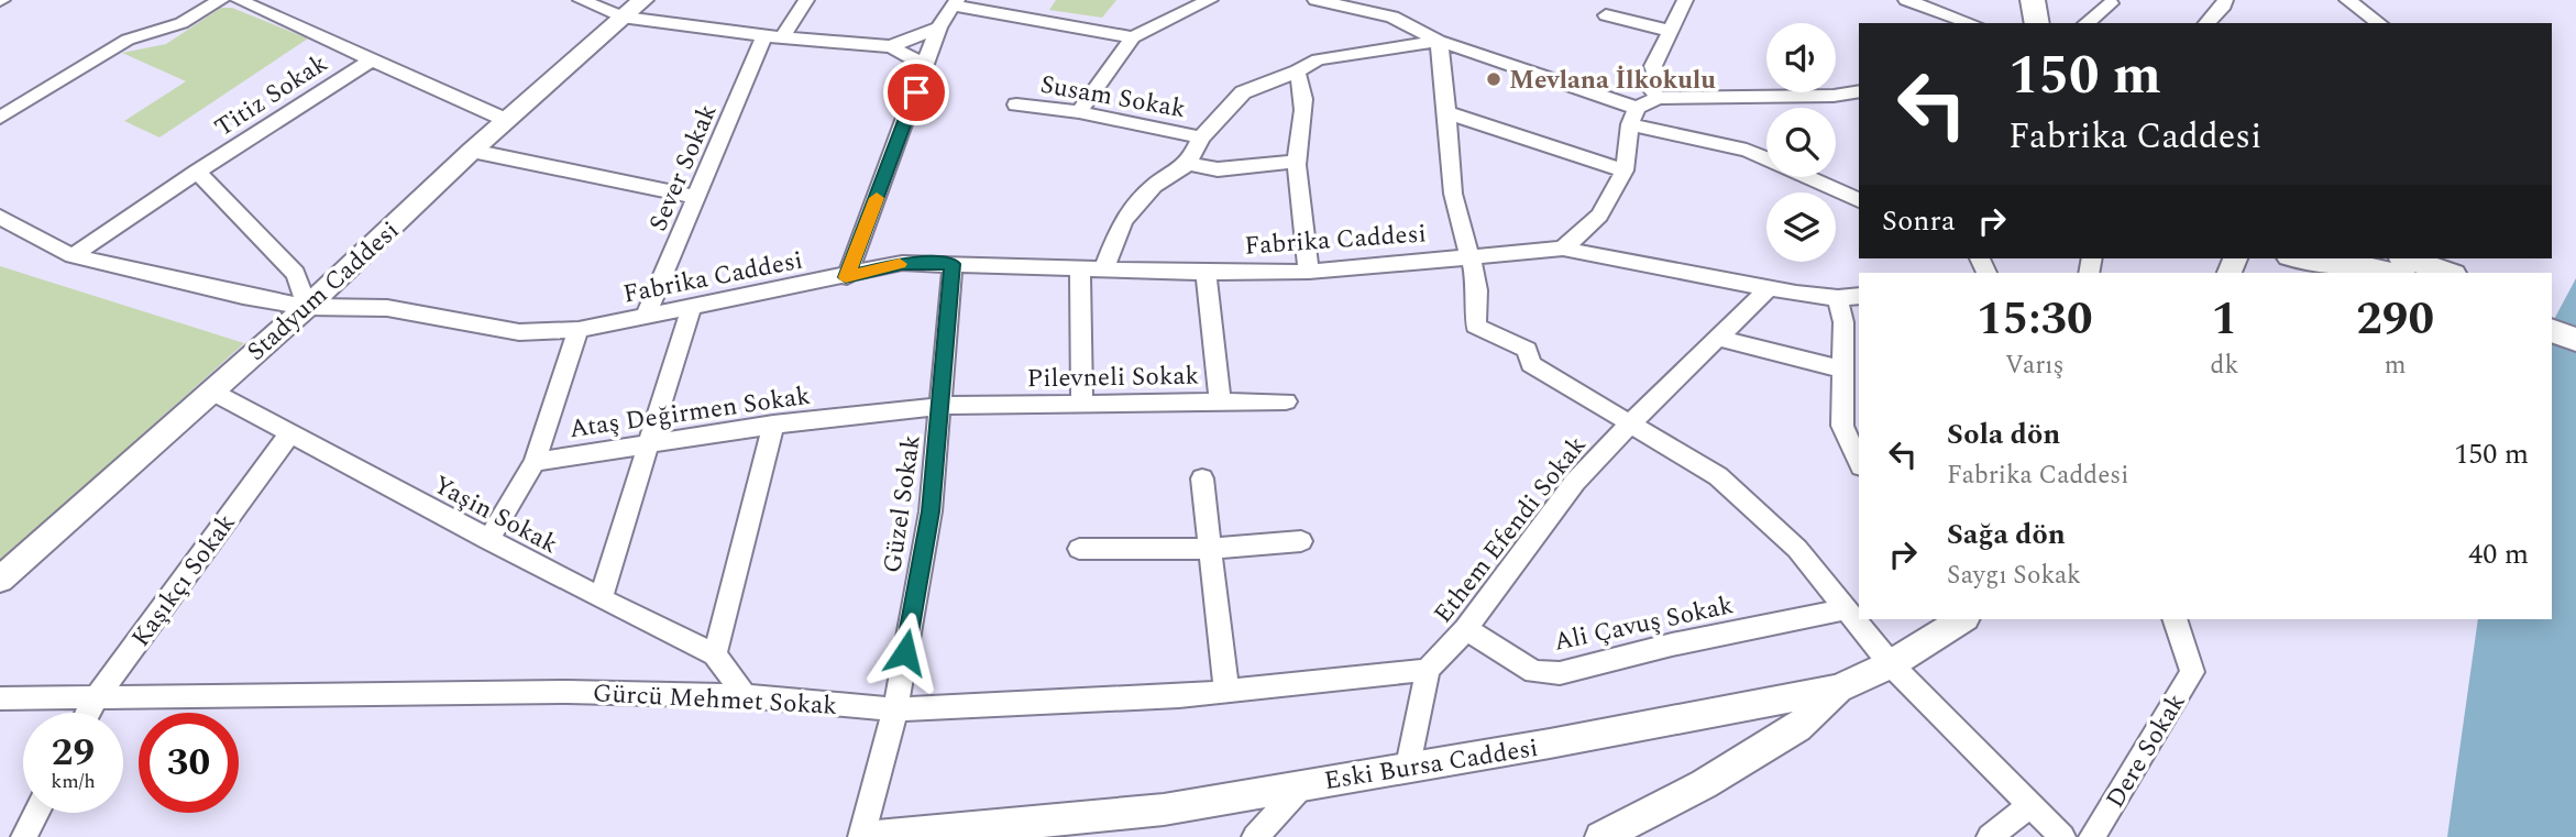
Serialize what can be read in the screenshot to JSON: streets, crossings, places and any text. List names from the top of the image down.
{
  "streets": {
    "street": [
      "Titiz Sokak",
      "Susam Sokak",
      "Sever Sokak",
      "Fabrika Caddesi",
      "Stadyum Caddesi",
      "Pilevneli Sokak",
      "Ataş Değirmen Sokak",
      "Güzel Sokak",
      "Yaşin Sokak",
      "Ethem Efendi Sokak",
      "Kaşıkçı Sokak",
      "Ali Çavuş Sokak",
      "Gürcü Mehmet Sokak",
      "Dere Sokak",
      "Eski Bursa Caddesi"
    ]
  },
  "crossings": [
    ["Titiz Sokak", "Fabrika Caddesi"],
    ["Sever Sokak", "Fabrika Caddesi"],
    ["Fabrika Caddesi", "Stadyum Caddesi"],
    ["Fabrika Caddesi", "Güzel Sokak"],
    ["Fabrika Caddesi", "Ethem Efendi Sokak"],
    ["Stadyum Caddesi", "Yaşin Sokak"],
    ["Pilevneli Sokak", "Ataş Değirmen Sokak"],
    ["Pilevneli Sokak", "Güzel Sokak"],
    ["Ataş Değirmen Sokak", "Güzel Sokak"],
    ["Güzel Sokak", "Gürcü Mehmet Sokak"],
    ["Yaşin Sokak", "Kaşıkçı Sokak"],
    ["Yaşin Sokak", "Gürcü Mehmet Sokak"],
    ["Ethem Efendi Sokak", "Ali Çavuş Sokak"],
    ["Ethem Efendi Sokak", "Gürcü Mehmet Sokak"],
    ["Kaşıkçı Sokak", "Gürcü Mehmet Sokak"]
  ],
  "places": ["Mevlana İlkokulu"],
  "page": {
    "turn": ["150 m", "Fabrika Caddesi"],
    "then": "Sonra",
    "eta": [
      "15:30",
      "Varış",
      "1",
      "dk",
      "290",
      "m"
    ],
    "list": [
      {
        "name": "Sola dön",
        "note": "Fabrika Caddesi",
        "value": "150 m"
      },
      {
        "name": "Sağa dön",
        "note": "Saygı Sokak",
        "value": "40 m"
      }
    ],
    "speed": "29 km/h",
    "limit": "30"
  }
}
